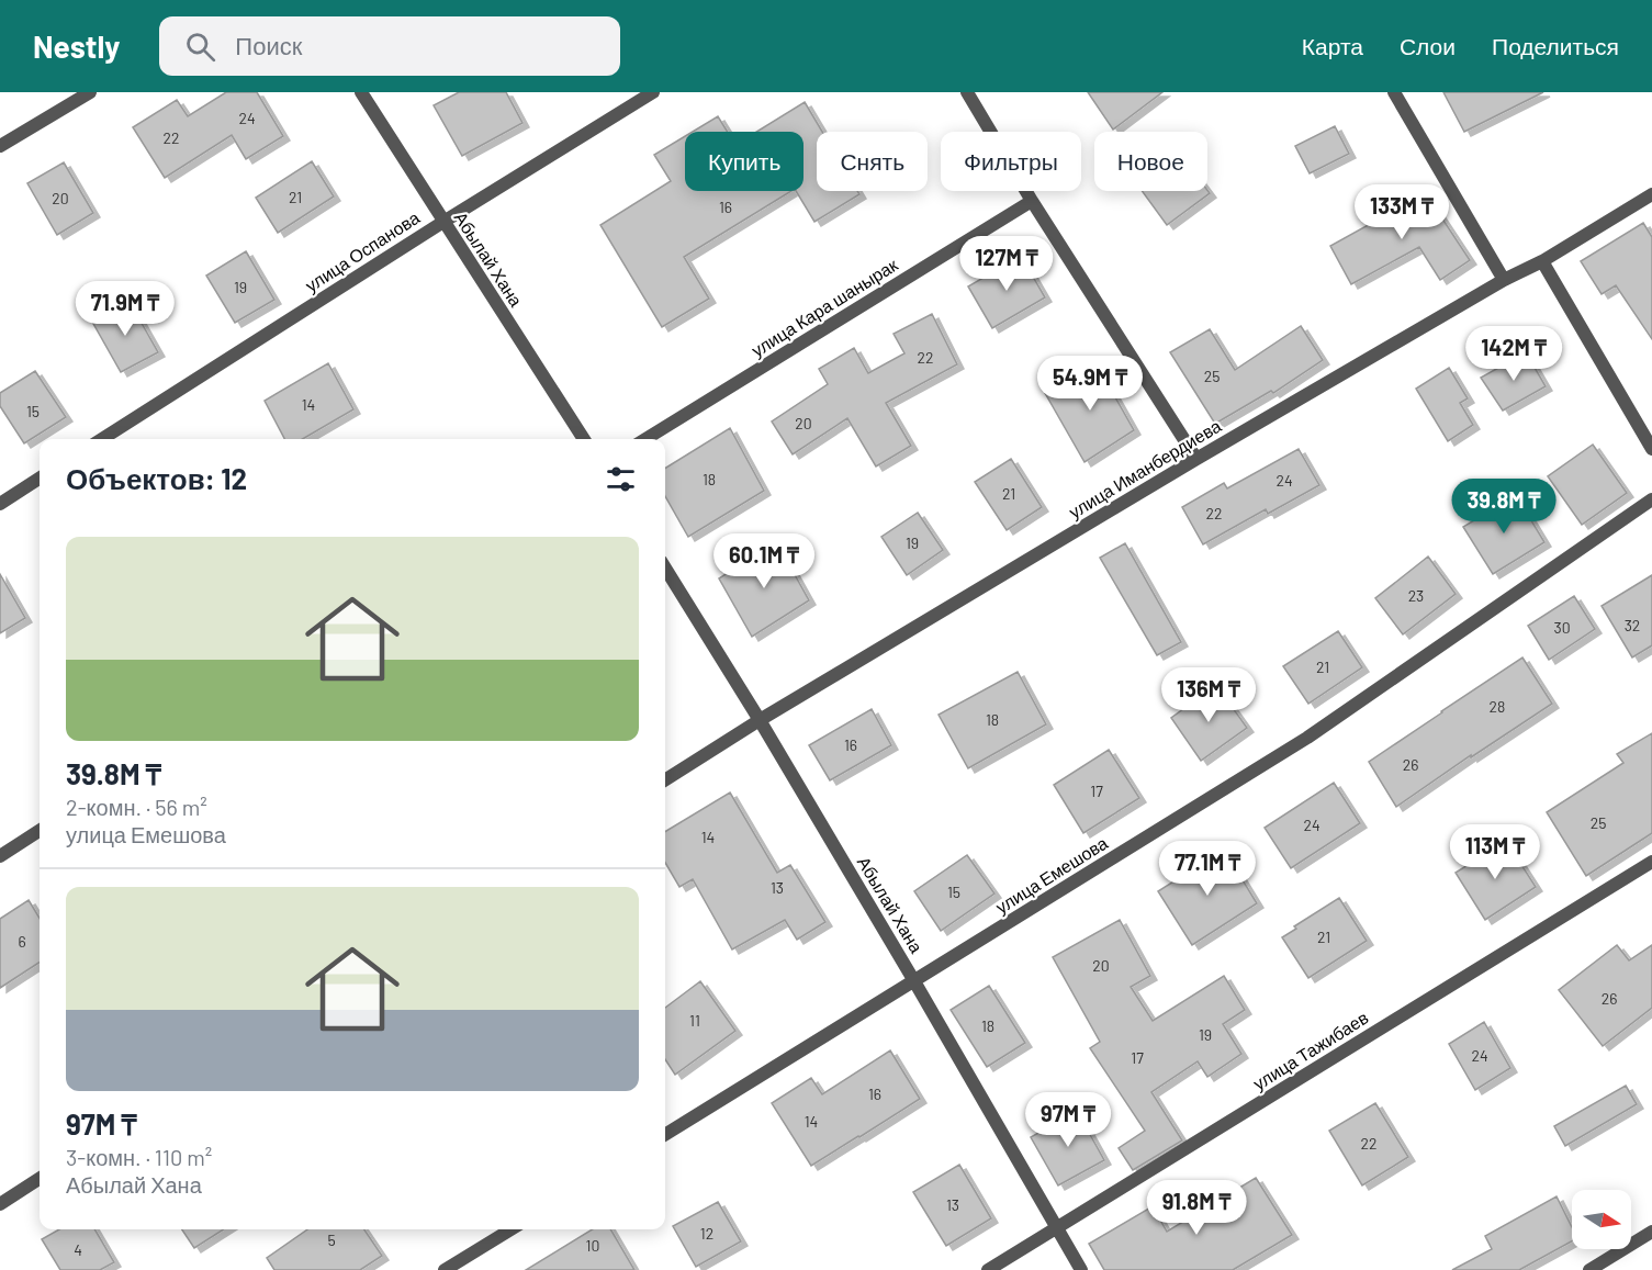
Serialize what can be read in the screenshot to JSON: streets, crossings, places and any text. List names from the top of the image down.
{
  "streets": {
    "street": [
      "улица Оспанова",
      "Абылай Хана",
      "улица Кара шанырак",
      "улица Иманбердиева",
      "улица Емешова",
      "улица Тажибаев"
    ]
  },
  "crossings": [
    ["улица Оспанова", "Абылай Хана"],
    ["Абылай Хана", "улица Иманбердиева"],
    ["Абылай Хана", "улица Емешова"],
    ["Абылай Хана", "улица Тажибаев"]
  ],
  "house_numbers": [
    "24",
    "22",
    "21",
    "20",
    "16",
    "19",
    "22",
    "25",
    "14",
    "15",
    "20",
    "18",
    "24",
    "21",
    "22",
    "19",
    "23",
    "32",
    "30",
    "21",
    "28",
    "18",
    "16",
    "26",
    "17",
    "25",
    "24",
    "14",
    "13",
    "15",
    "21",
    "6",
    "20",
    "26",
    "11",
    "18",
    "19",
    "24",
    "17",
    "16",
    "14",
    "22",
    "13",
    "12",
    "5",
    "10",
    "4"
  ],
  "north": "right",
  "page": {
    "header": "Nestly",
    "search": "Поиск",
    "nav": ["Карта", "Слои", "Поделиться"],
    "chip": [
      "Купить",
      "Снять",
      "Фильтры",
      "Новое"
    ],
    "price": [
      "133M ₸",
      "127M ₸",
      "71.9M ₸",
      "142M ₸",
      "54.9M ₸",
      "39.8M ₸",
      "60.1M ₸",
      "136M ₸",
      "113M ₸",
      "77.1M ₸",
      "97M ₸",
      "91.8M ₸"
    ],
    "heading": "Объектов: 12",
    "list": [
      {
        "name": "39.8M ₸",
        "note": "2-комн. · 56 m² · улица Емешова"
      },
      {
        "name": "97M ₸",
        "note": "3-комн. · 110 m² · Абылай Хана"
      }
    ]
  }
}
